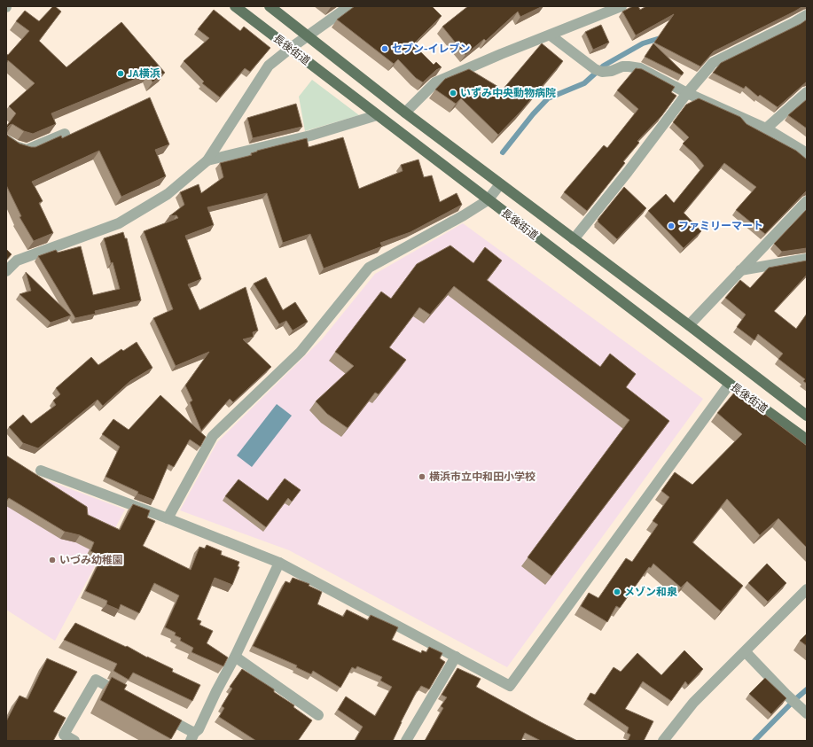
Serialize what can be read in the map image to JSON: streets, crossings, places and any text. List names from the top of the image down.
{
  "streets": {
    "main road": ["長後街道"]
  },
  "places": [
    "セブン-イレブン",
    "JA横浜",
    "いずみ中央動物病院",
    "ファミリーマート",
    "横浜市立中和田小学校",
    "いづみ幼稚園",
    "メゾン和泉"
  ]
}
